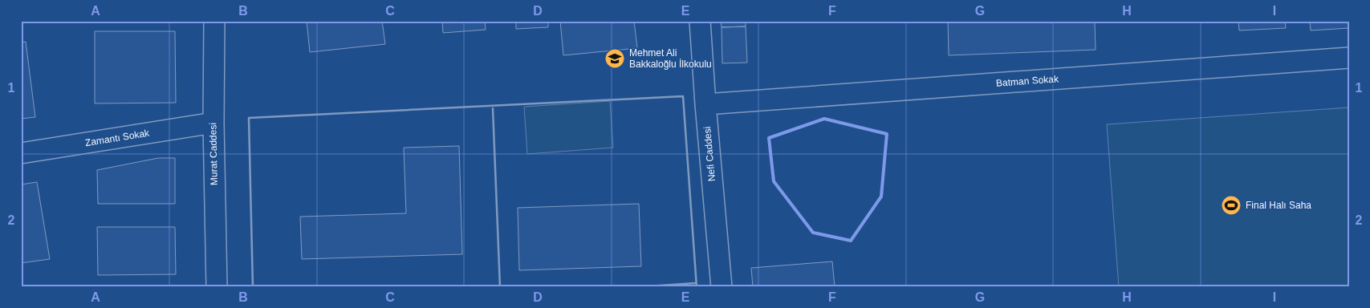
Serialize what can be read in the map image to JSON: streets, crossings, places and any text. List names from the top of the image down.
{
  "streets": {
    "street": [
      "Batman Sokak",
      "Zamantı Sokak",
      "Murat Caddesi",
      "Nefi Caddesi"
    ]
  },
  "crossings": [
    ["Batman Sokak", "Nefi Caddesi"],
    ["Zamantı Sokak", "Murat Caddesi"]
  ],
  "places": {
    "school or university": ["Mehmet Ali Bakkaloğlu İlkokulu"],
    "sports": ["Final Halı Saha"]
  },
  "grid": {
    "columns": [
      "A",
      "B",
      "C",
      "D",
      "E",
      "F",
      "G",
      "H",
      "I"
    ],
    "rows": ["1", "2"]
  }
}
